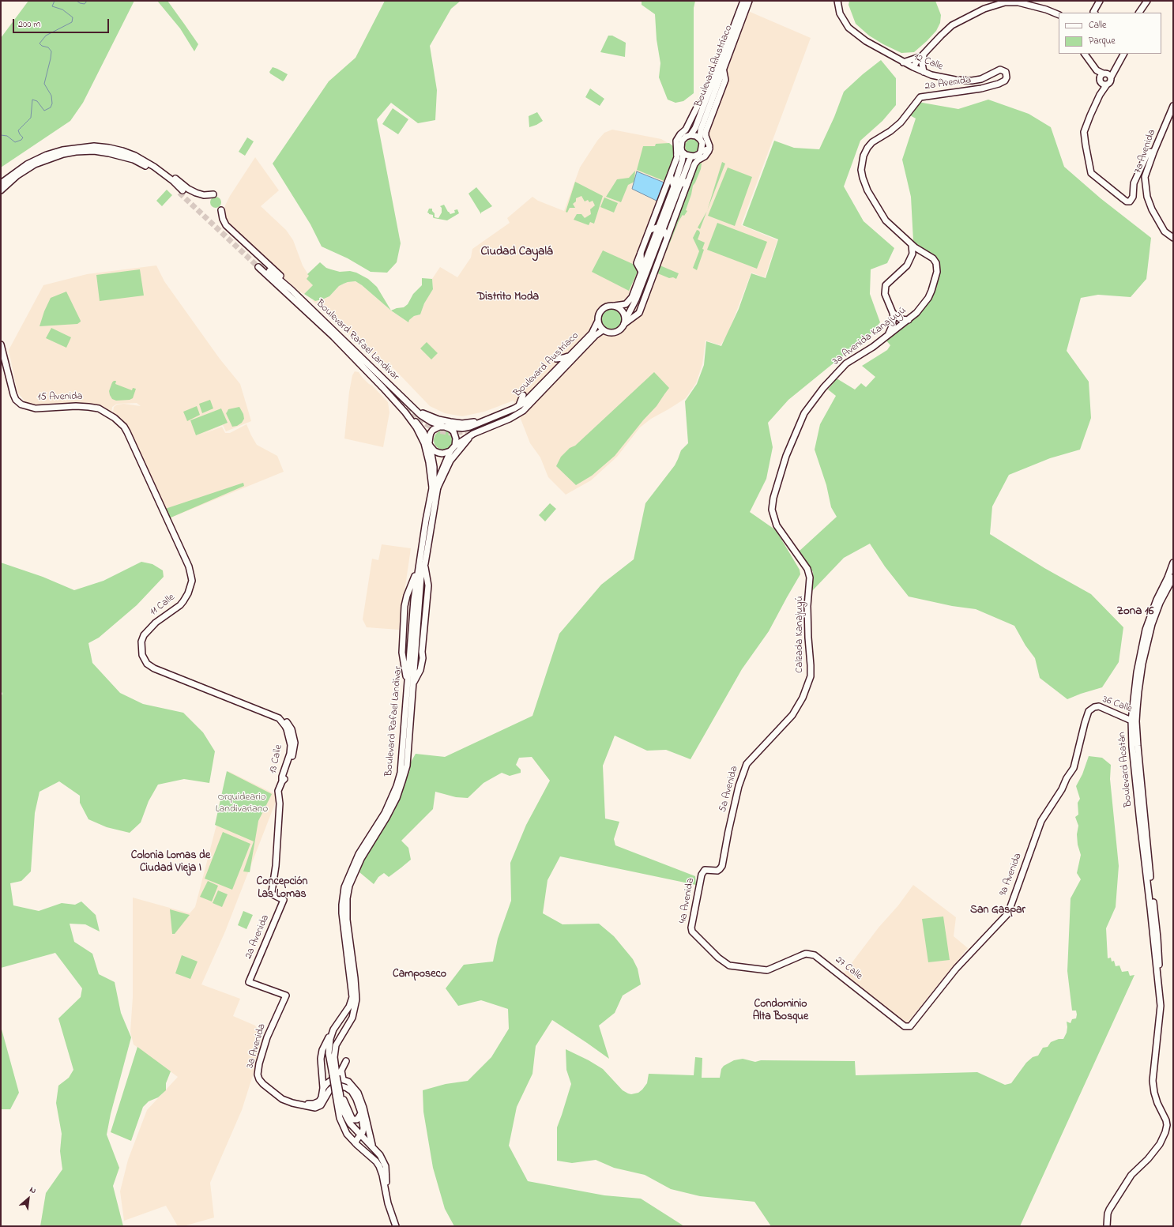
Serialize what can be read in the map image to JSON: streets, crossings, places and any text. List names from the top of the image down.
{
  "streets": {
    "main road": [
      "12 Calle",
      "Boulevard Austríaco",
      "2a Avenida",
      "7a Avenida",
      "3a Avenida Kanajuyú",
      "Boulevard Rafael Landívar",
      "15 Avenida",
      "11 Calle",
      "Calzada Kanajuyú",
      "36 Calle",
      "13 Calle",
      "Boulevard Acatán",
      "5a Avenida",
      "9a Avenida",
      "4a Avenida",
      "27 Calle",
      "3a Avenida"
    ]
  },
  "crossings": [
    ["12 Calle", "2a Avenida"],
    ["Boulevard Austríaco", "Boulevard Rafael Landívar"],
    ["2a Avenida", "3a Avenida Kanajuyú"],
    ["2a Avenida", "13 Calle"],
    ["2a Avenida", "3a Avenida"],
    ["3a Avenida Kanajuyú", "Calzada Kanajuyú"],
    ["15 Avenida", "11 Calle"],
    ["11 Calle", "13 Calle"],
    ["Calzada Kanajuyú", "5a Avenida"],
    ["36 Calle", "Boulevard Acatán"],
    ["36 Calle", "9a Avenida"],
    ["5a Avenida", "4a Avenida"],
    ["9a Avenida", "27 Calle"],
    ["4a Avenida", "27 Calle"]
  ],
  "districts": [
    "Ciudad Cayalá",
    "Distrito Moda",
    "Zona 16",
    "Colonia Lomas de Ciudad Vieja I",
    "Concepción Las Lomas",
    "San Gaspar",
    "Camposeco",
    "Condominio Alta Bosque"
  ],
  "parks": ["Orquideario Landivariano"],
  "legend": ["Calle", "Parque"],
  "scale_bar": "200 m",
  "north": "top right"
}
